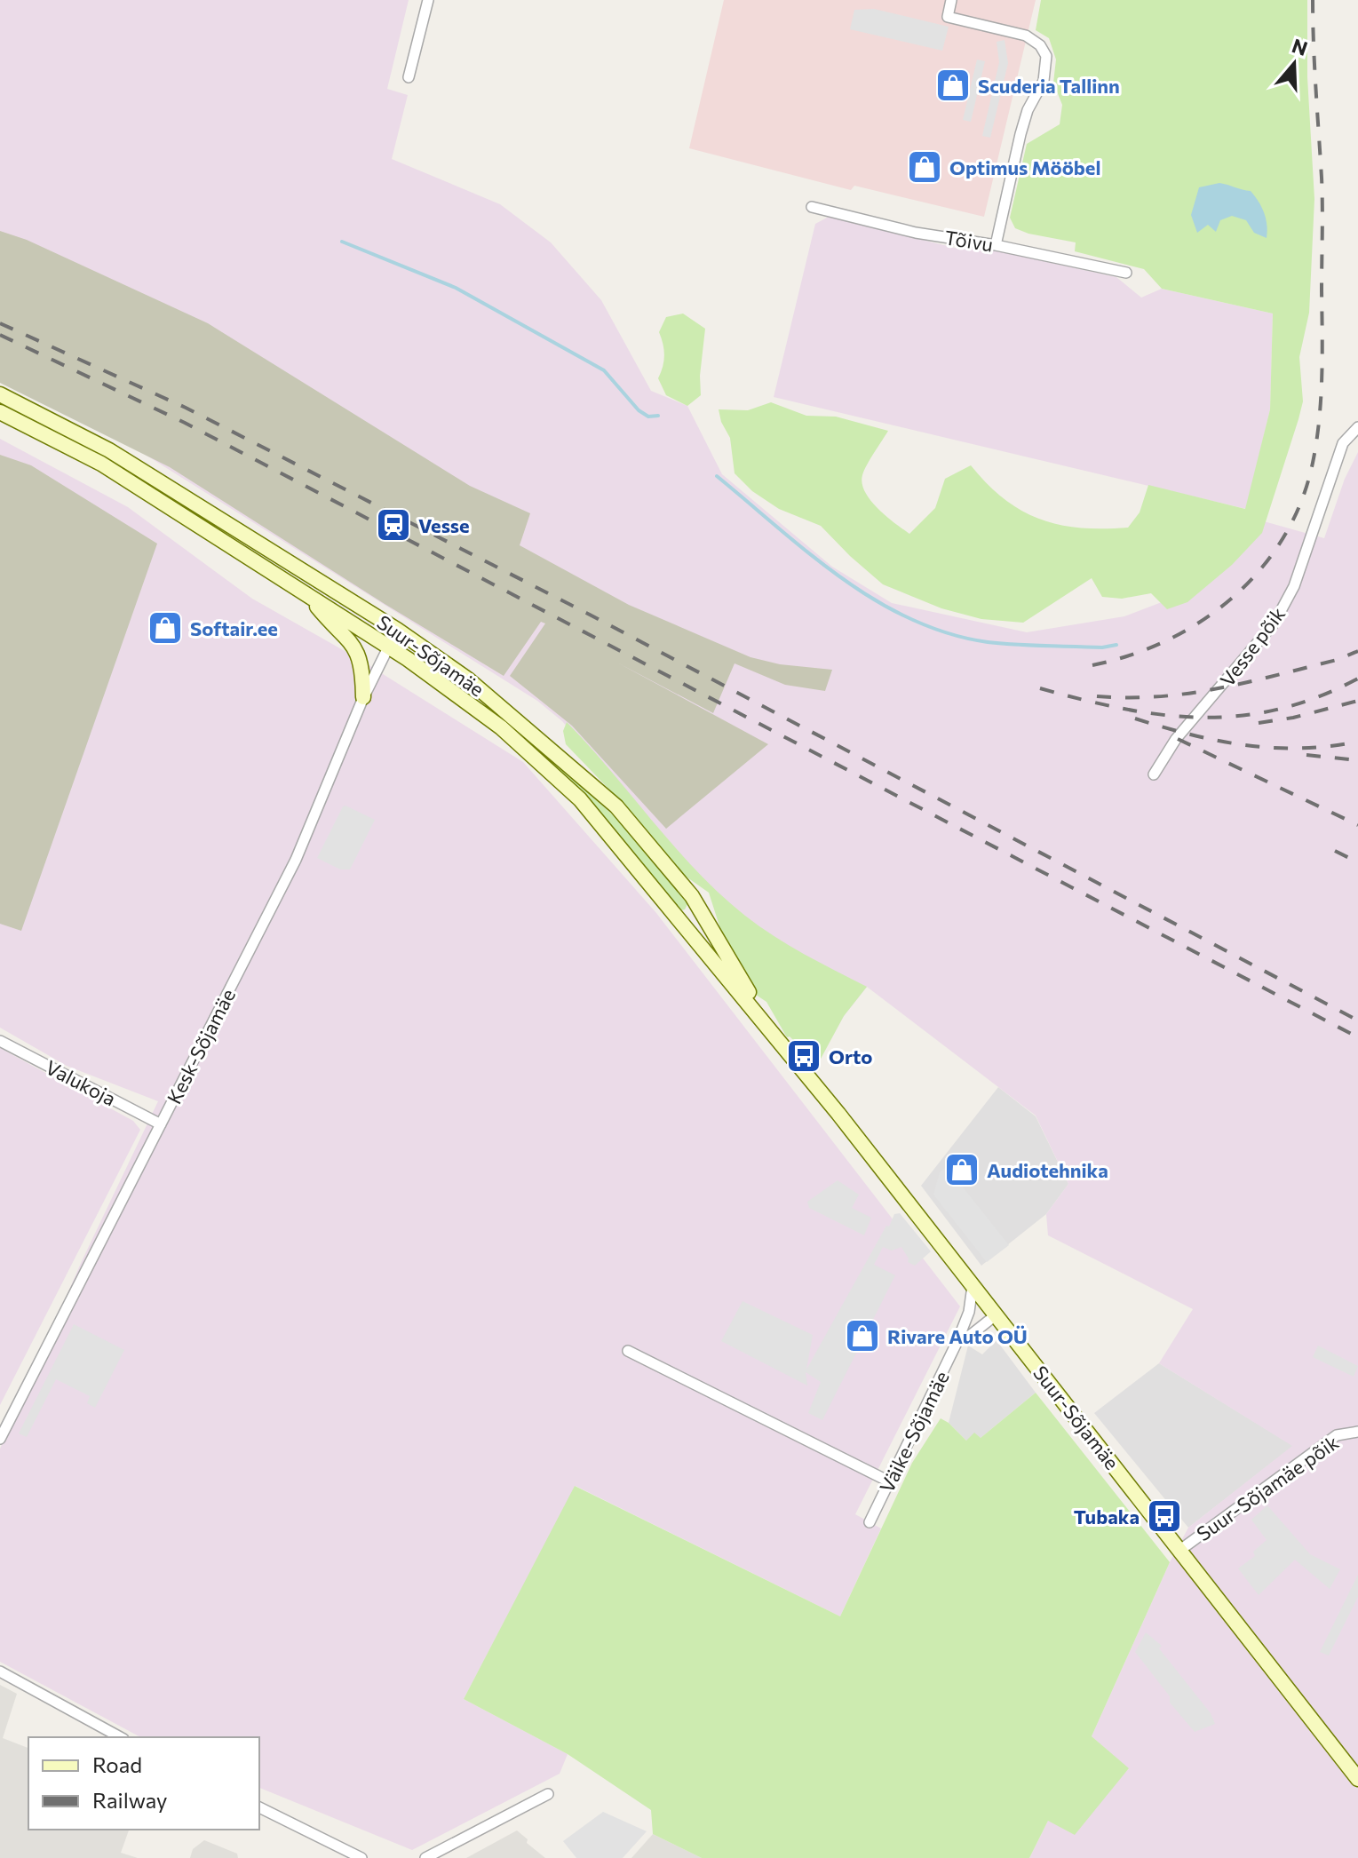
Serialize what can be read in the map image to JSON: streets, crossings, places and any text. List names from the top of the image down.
{
  "streets": {
    "main road": ["Suur-Sõjamäe"],
    "street": [
      "Tõivu",
      "Vesse põik",
      "Kesk-Sõjamäe",
      "Valukoja",
      "Väike-Sõjamäe",
      "Suur-Sõjamäe põik"
    ]
  },
  "crossings": [
    ["Suur-Sõjamäe", "Kesk-Sõjamäe"],
    ["Suur-Sõjamäe", "Väike-Sõjamäe"],
    ["Suur-Sõjamäe", "Suur-Sõjamäe põik"],
    ["Kesk-Sõjamäe", "Valukoja"]
  ],
  "places": {
    "shop": [
      "Scuderia Tallinn",
      "Optimus Mööbel",
      "Softair.ee",
      "Audiotehnika",
      "Rivare Auto OÜ"
    ],
    "station": ["Vesse"],
    "bus stop": ["Orto", "Tubaka"]
  },
  "legend": ["Road", "Railway"],
  "north": "top"
}
